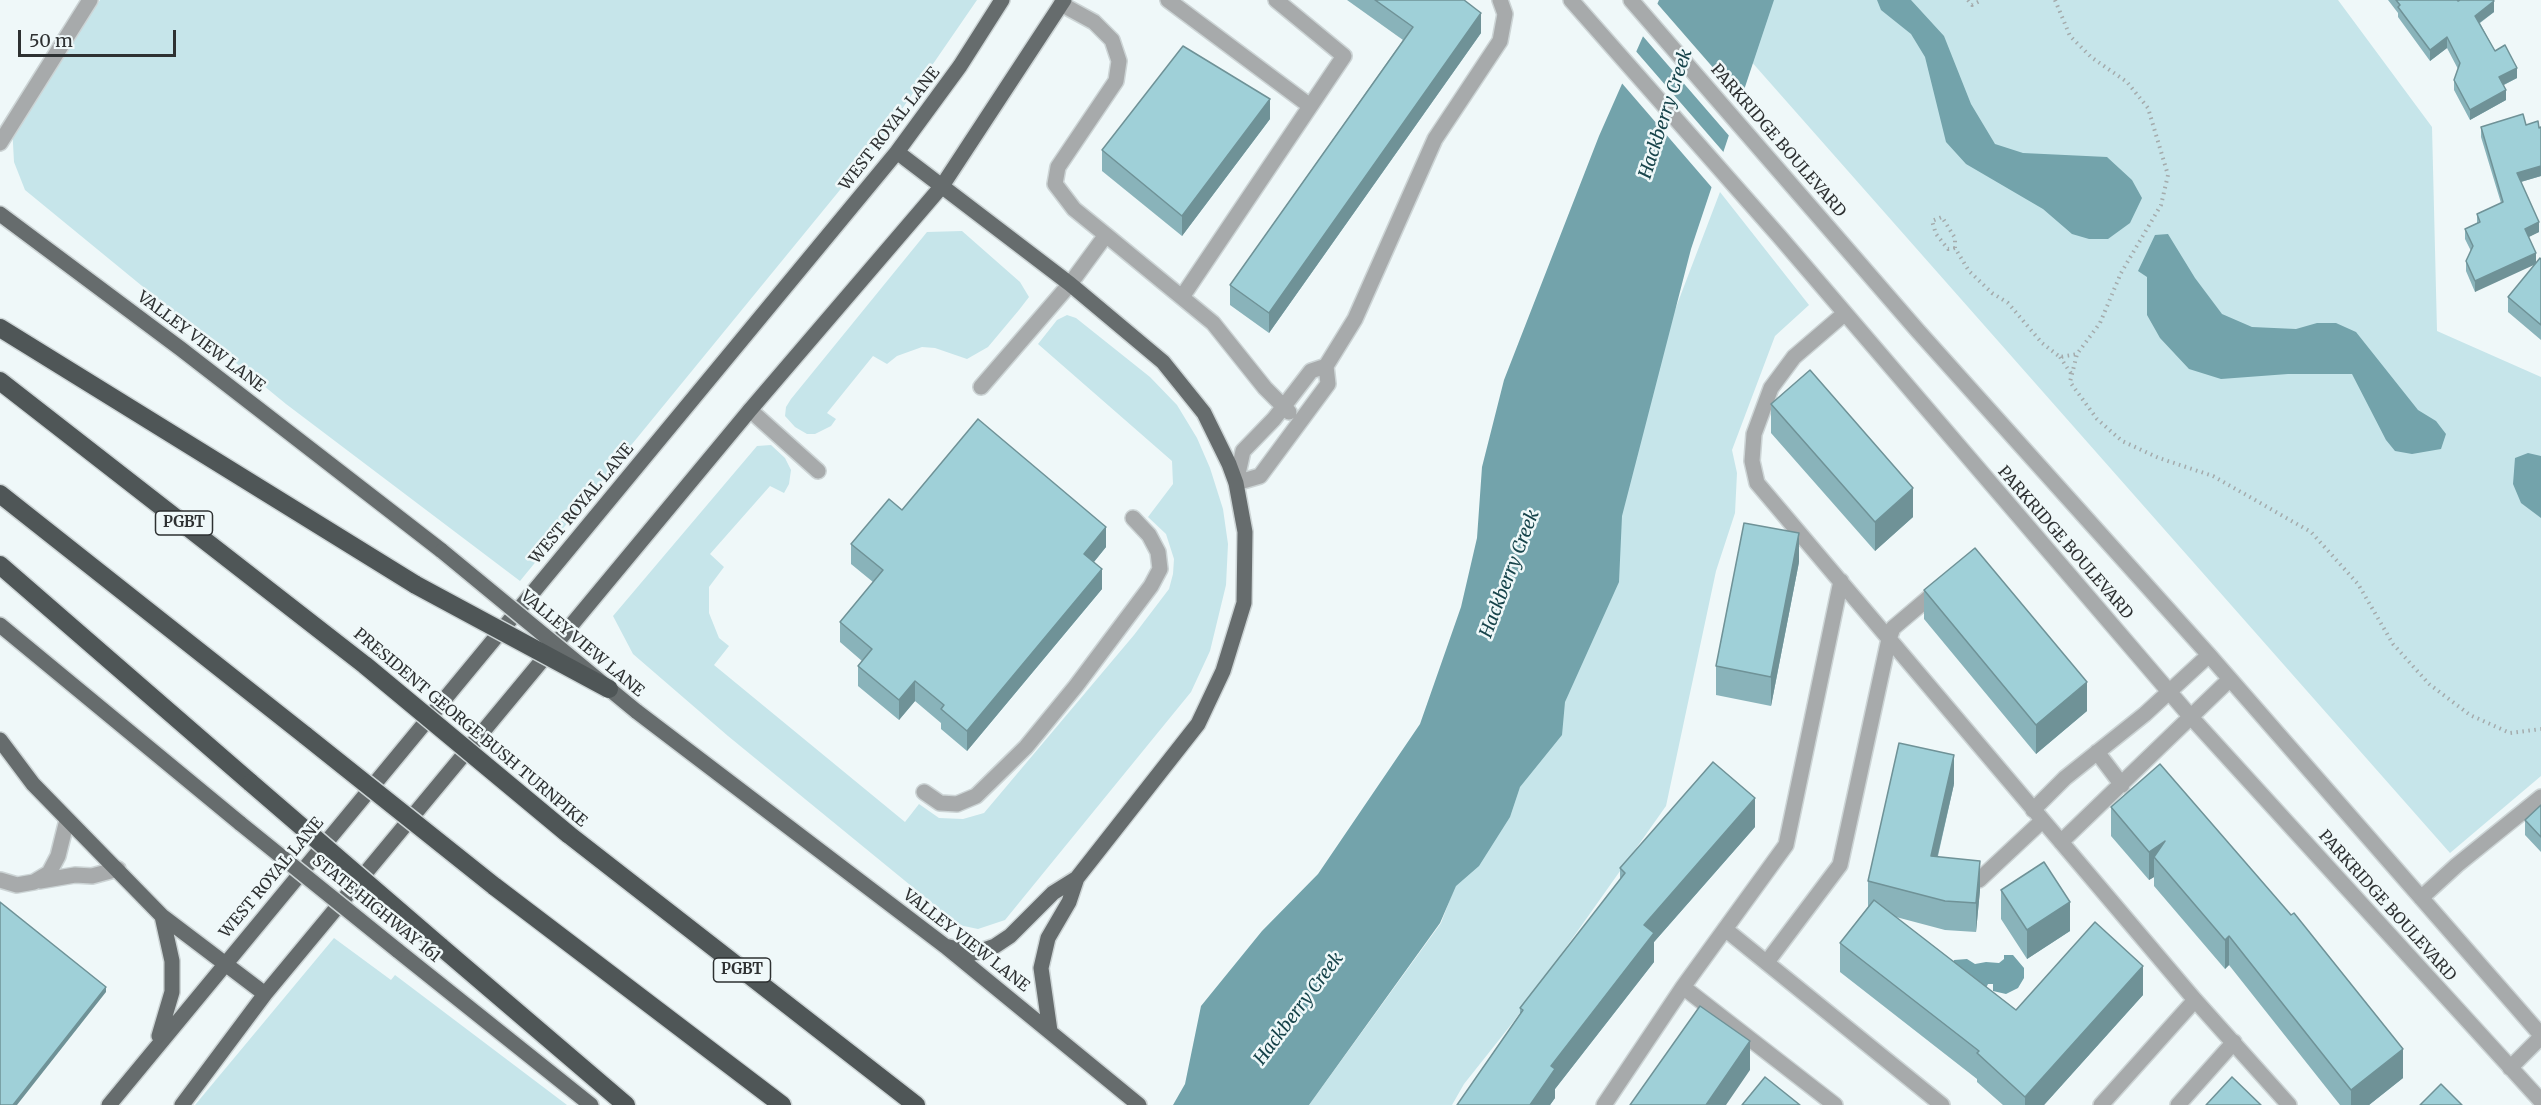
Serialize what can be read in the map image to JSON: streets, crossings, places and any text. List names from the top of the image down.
{
  "streets": {
    "highway": ["PGBT", "PRESIDENT GEORGE BUSH TURNPIKE"],
    "main road": ["WEST ROYAL LANE", "VALLEY VIEW LANE", "STATE HIGHWAY 161"],
    "street": ["PARKRIDGE BOULEVARD"]
  },
  "water": ["Hackberry Creek"],
  "scale_bar": "50 m"
}
